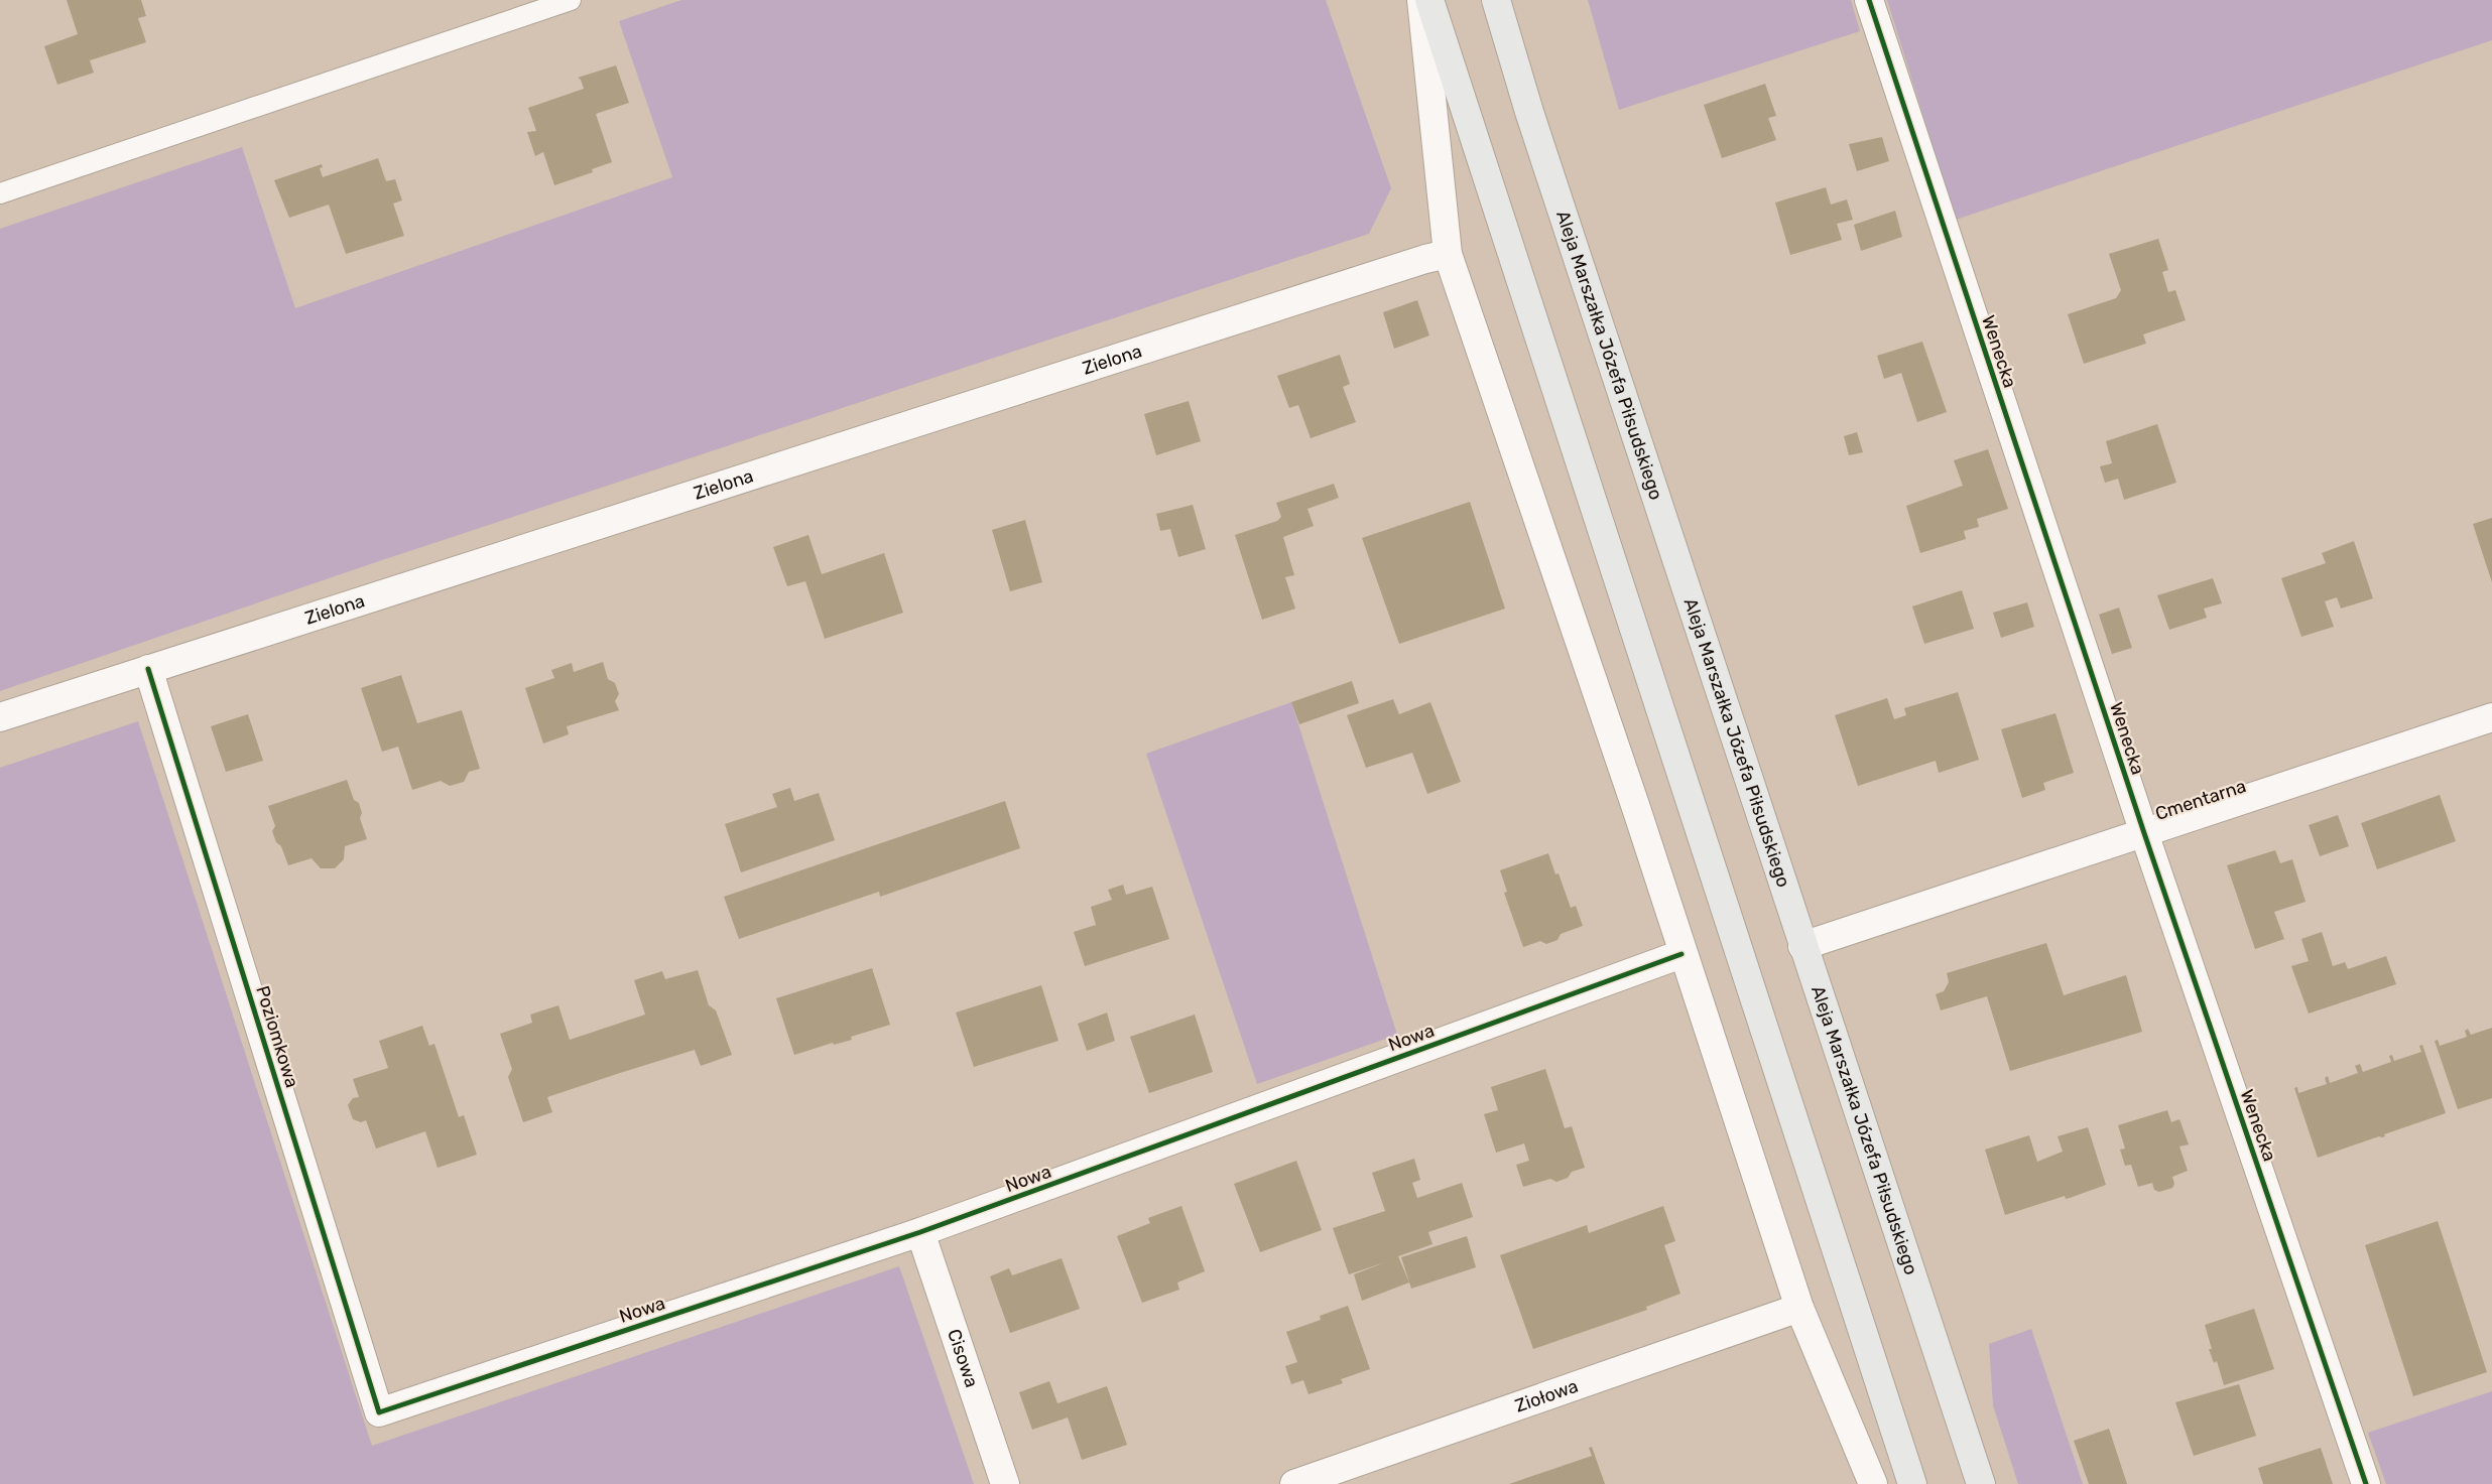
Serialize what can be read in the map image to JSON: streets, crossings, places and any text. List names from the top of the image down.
{
  "streets": {
    "main road": ["Aleja Marszałka Józefa Piłsudskiego"],
    "street": [
      "Wenecka",
      "Zielona",
      "Cmentarna",
      "Poziomkowa",
      "Nowa",
      "Cisowa",
      "Ziołowa"
    ]
  },
  "crossings": [
    ["Wenecka", "Cmentarna"],
    ["Aleja Marszałka Józefa Piłsudskiego", "Cmentarna"],
    ["Zielona", "Poziomkowa"],
    ["Poziomkowa", "Nowa"],
    ["Nowa", "Cisowa"]
  ]
}
